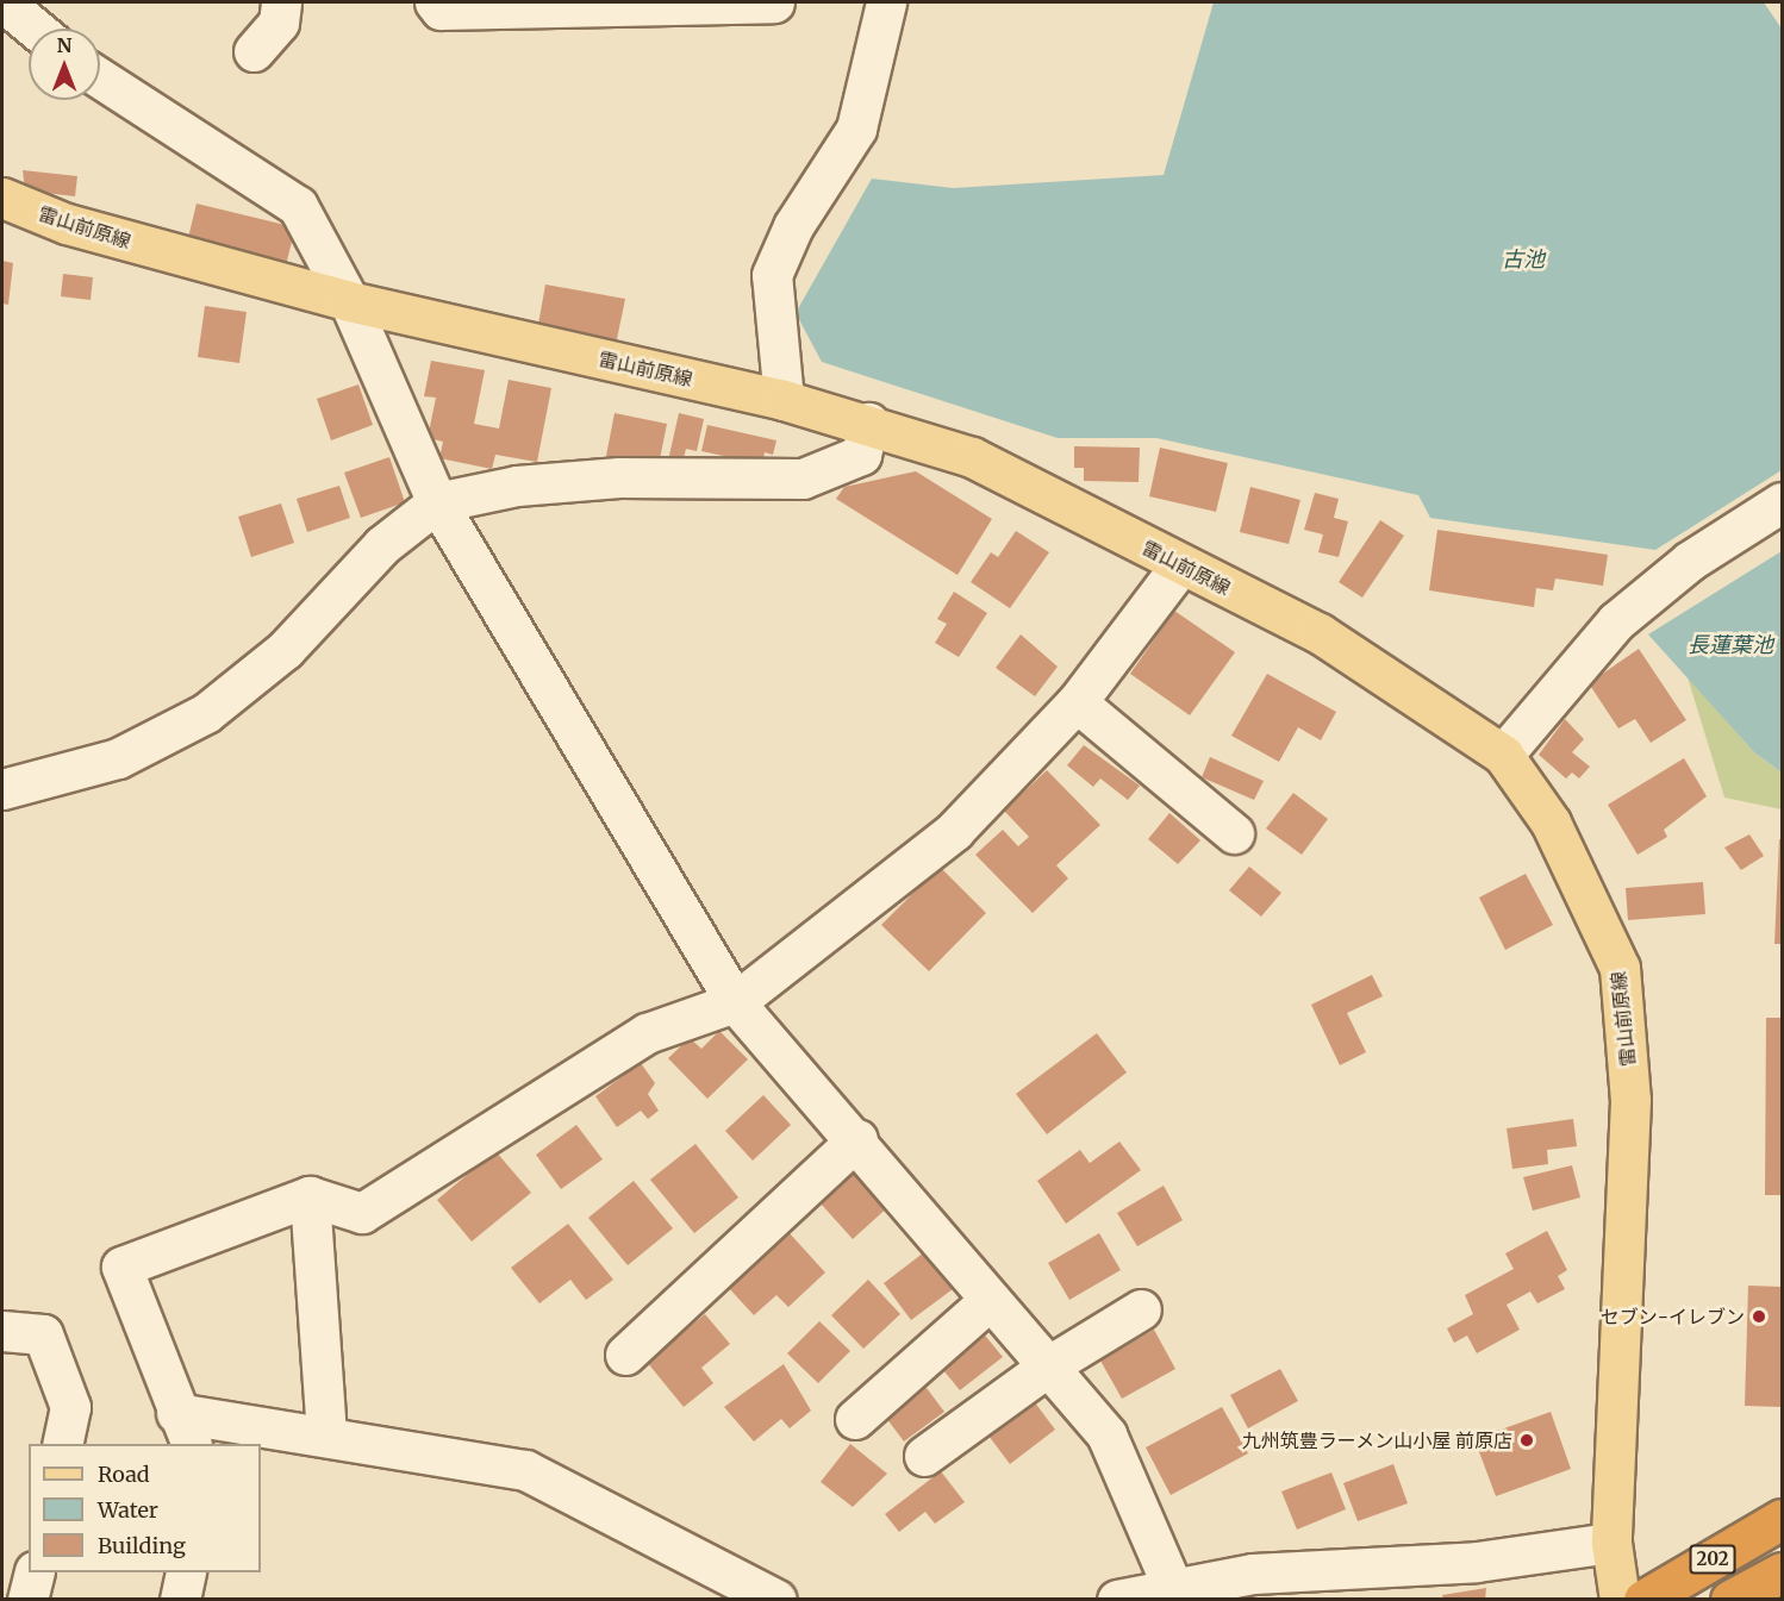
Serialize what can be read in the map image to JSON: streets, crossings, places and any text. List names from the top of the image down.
{
  "streets": {
    "highway": ["202"],
    "main road": ["雷山前原線"]
  },
  "water": ["古池", "長蓮葉池"],
  "places": ["セブン-イレブン", "九州筑豊ラーメン山小屋 前原店"],
  "legend": ["Road", "Water", "Building"],
  "north": "top"
}
